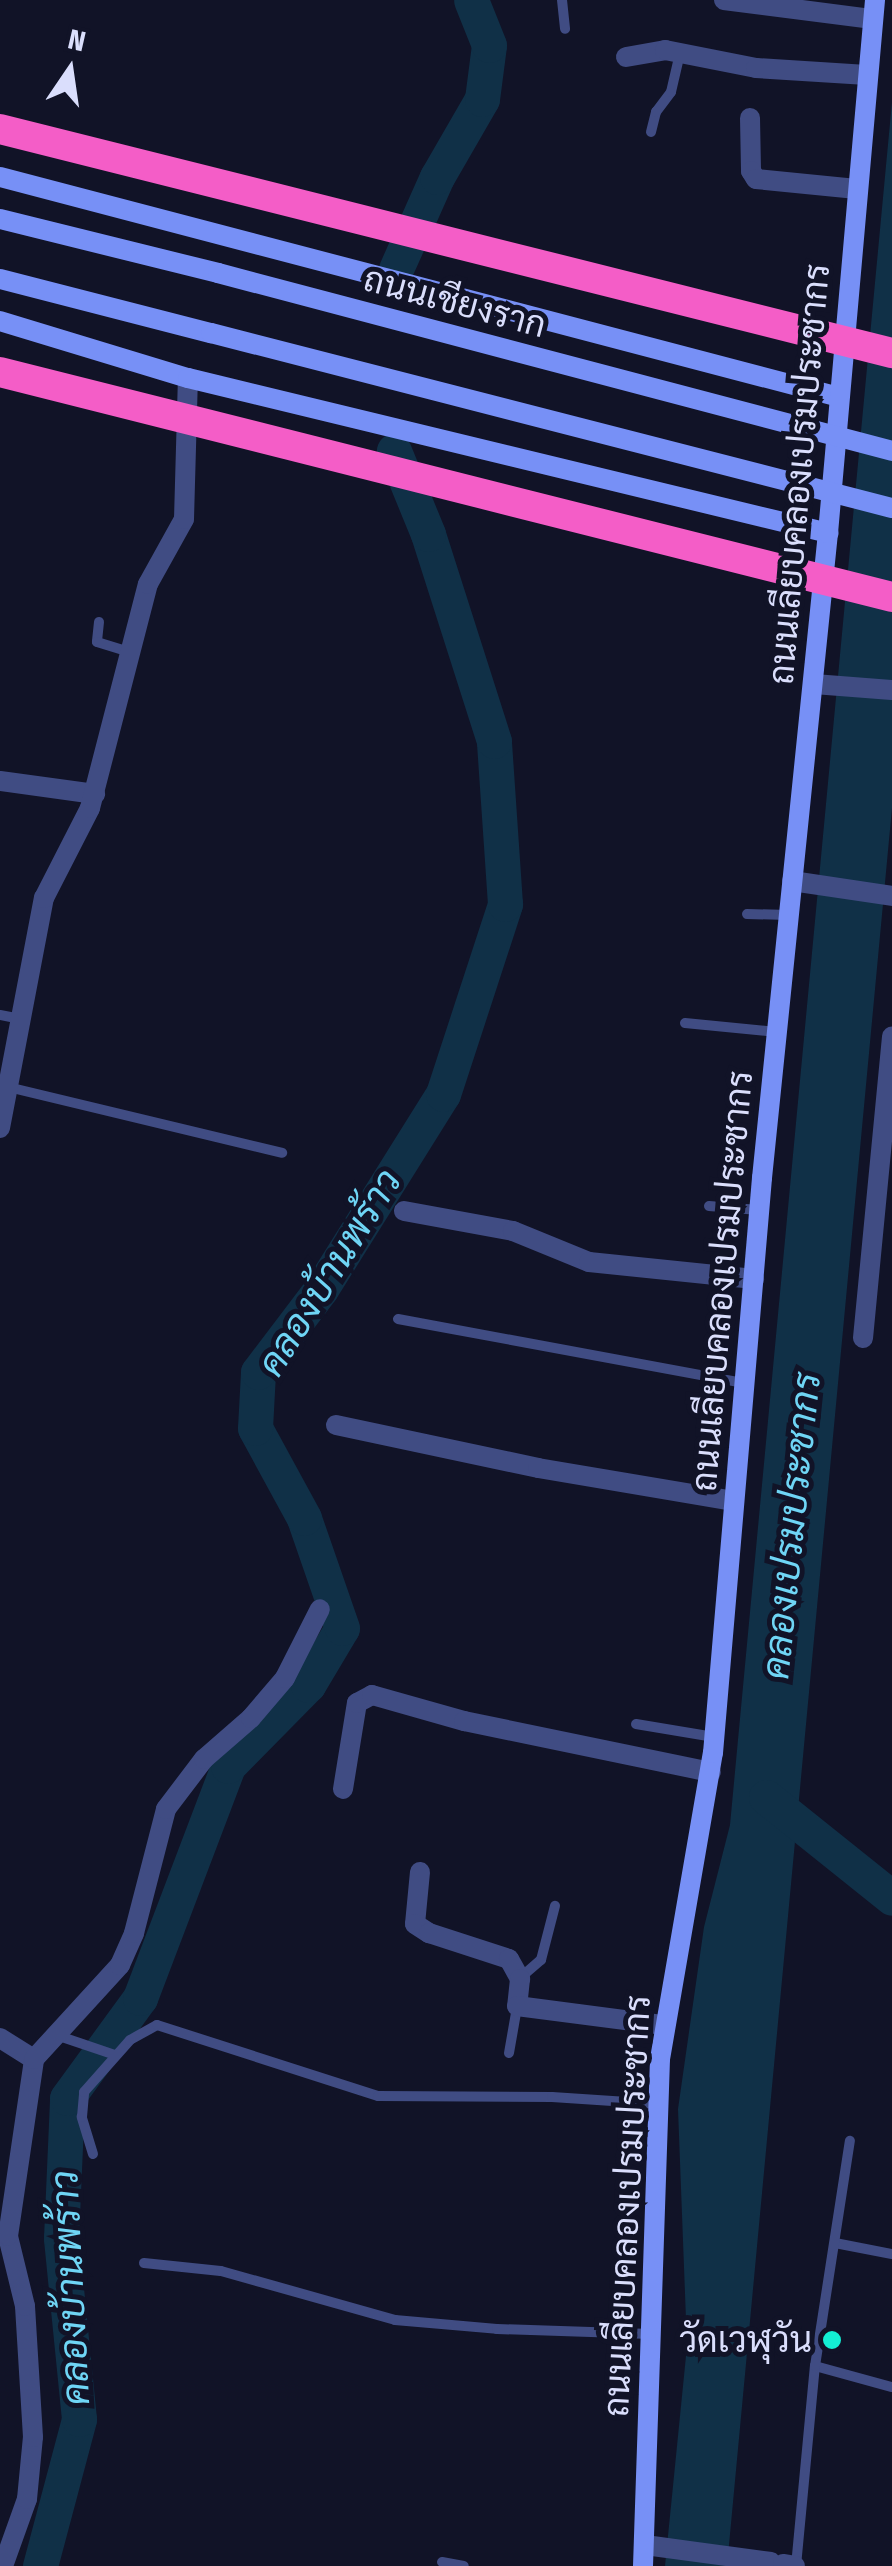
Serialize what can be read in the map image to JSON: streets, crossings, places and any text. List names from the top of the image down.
{
  "streets": {
    "main road": ["ถนนเชียงราก", "ถนนเลียบคลองเปรมประชากร"]
  },
  "water": ["คลองบ้านพร้าว", "คลองเปรมประชากร"],
  "places": ["วัดเวฬุวัน"],
  "north": "top"
}
